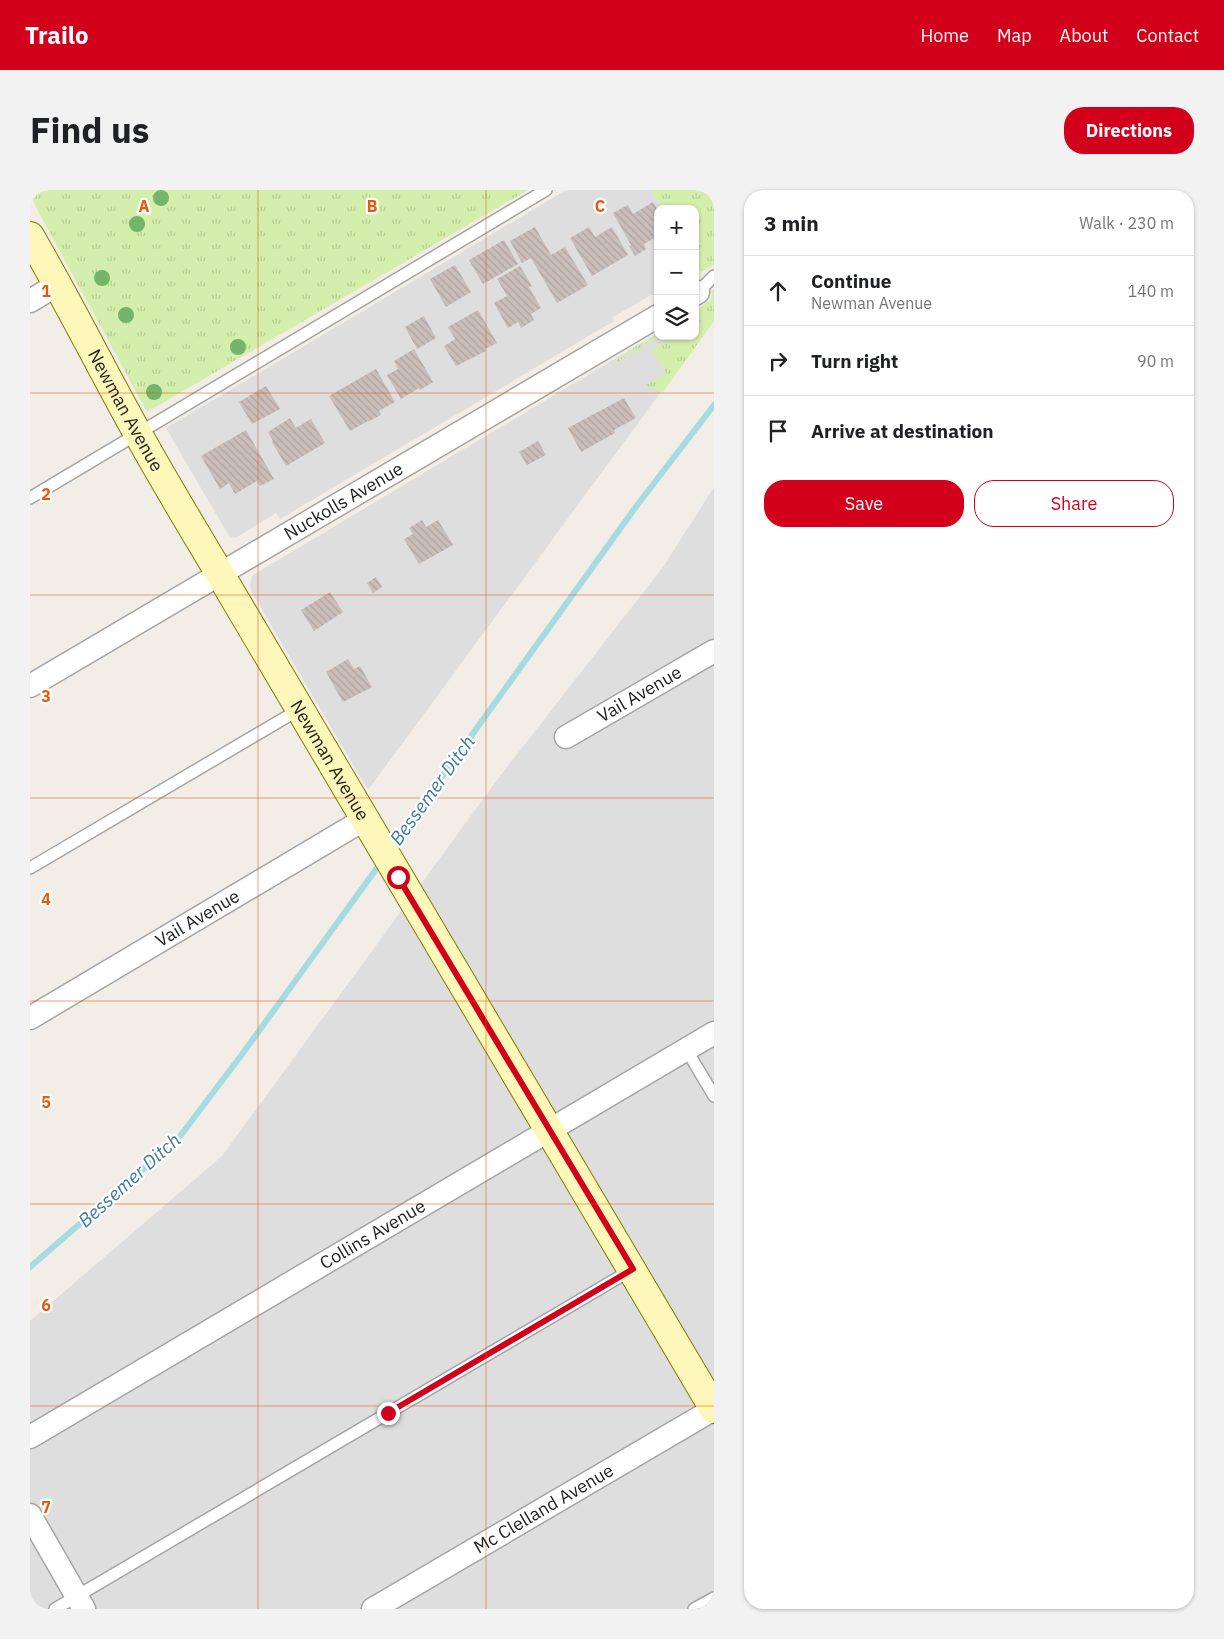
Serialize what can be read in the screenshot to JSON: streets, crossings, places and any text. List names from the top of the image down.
{
  "streets": {
    "street": [
      "Newman Avenue",
      "Nuckolls Avenue",
      "Vail Avenue",
      "Collins Avenue",
      "Mc Clelland Avenue"
    ]
  },
  "crossings": [
    ["Newman Avenue", "Nuckolls Avenue"],
    ["Newman Avenue", "Vail Avenue"],
    ["Newman Avenue", "Collins Avenue"],
    ["Newman Avenue", "Mc Clelland Avenue"]
  ],
  "water": ["Bessemer Ditch"],
  "page": {
    "header": "Trailo",
    "nav": [
      "Home",
      "Map",
      "About",
      "Contact"
    ],
    "title": "Find us",
    "buttons": [
      "Directions",
      ["Save", "Share"]
    ],
    "heading": ["3 min", "Walk · 230 m"],
    "map_buttons": ["+", "−"],
    "list": [
      ["Continue", "Newman Avenue", "140 m"],
      ["Turn right", "90 m"],
      "Arrive at destination"
    ]
  },
  "grid": {
    "columns": ["A", "B", "C"],
    "rows": [
      "1",
      "2",
      "3",
      "4",
      "5",
      "6",
      "7"
    ]
  }
}
